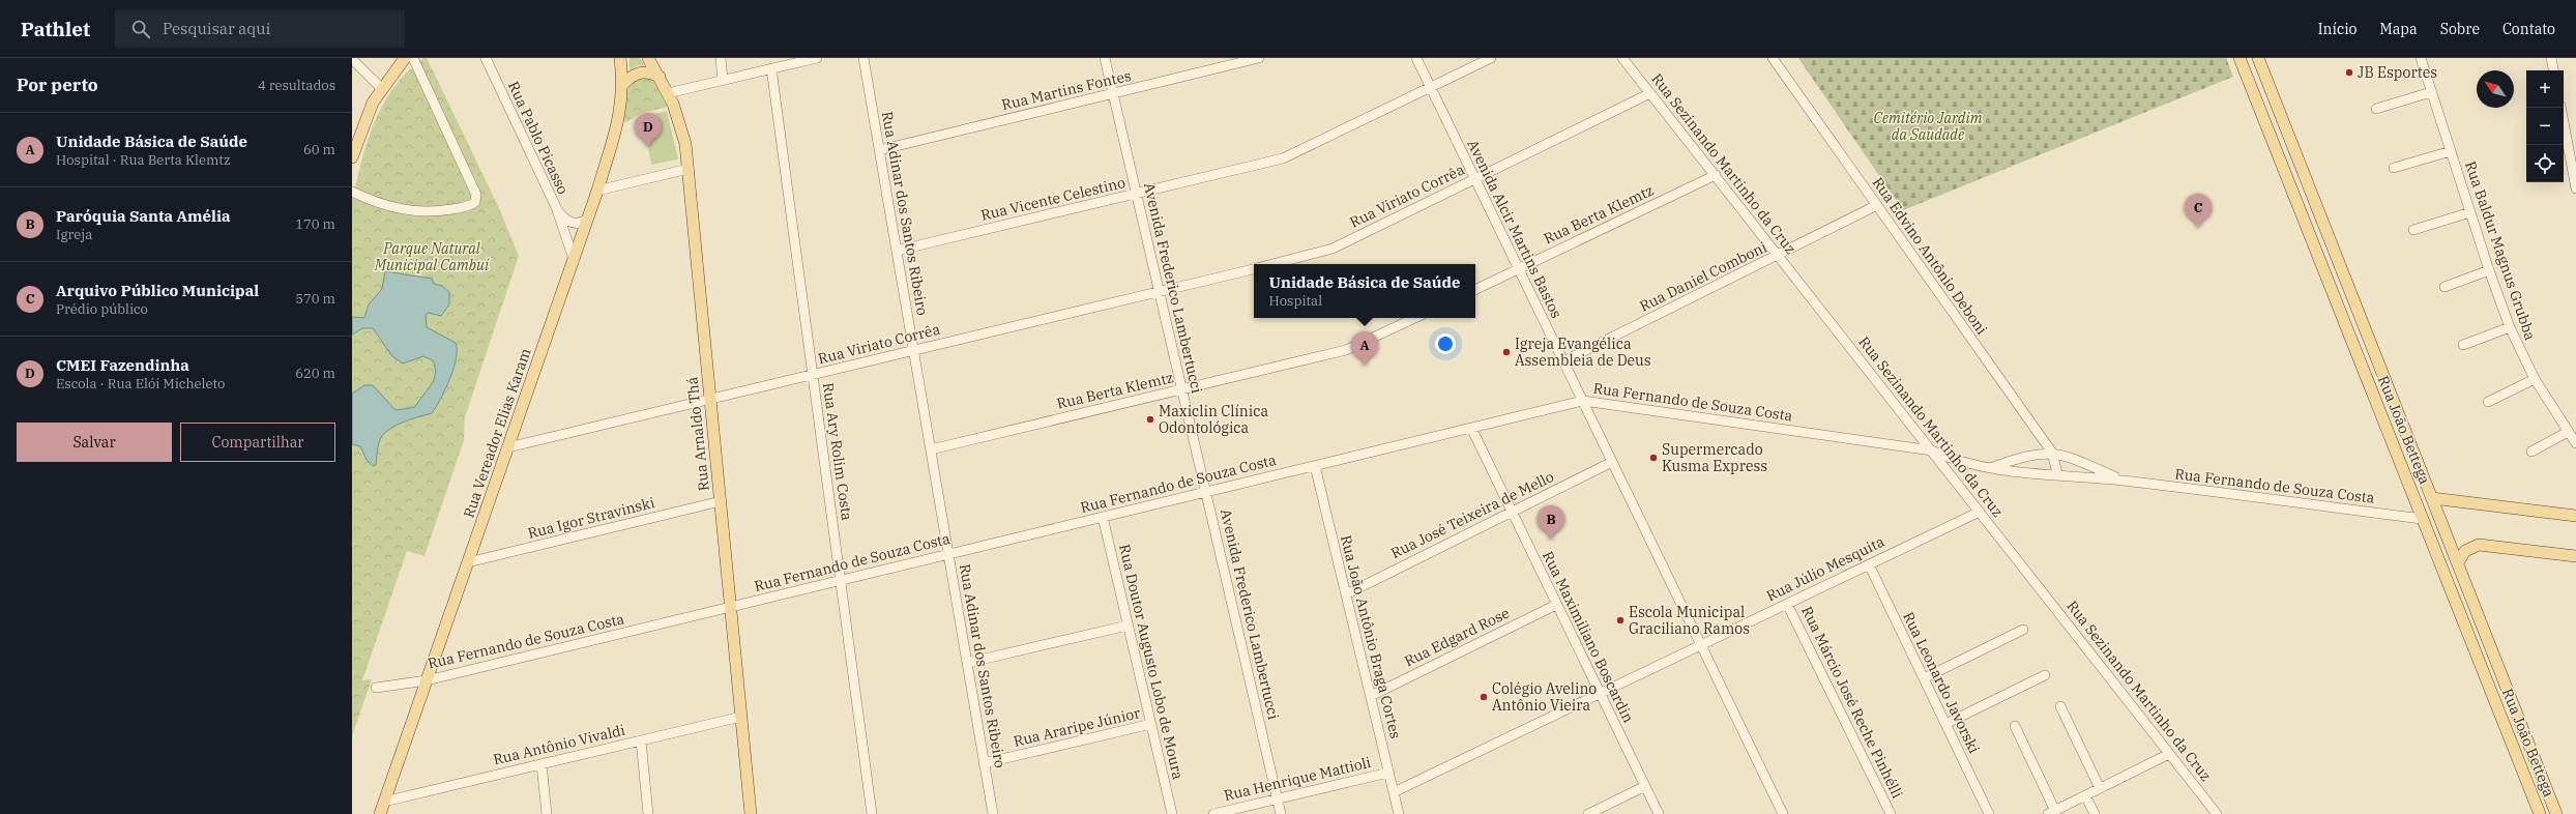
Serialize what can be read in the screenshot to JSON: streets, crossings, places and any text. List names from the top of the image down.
{
  "streets": {
    "main road": ["Rua João Bettega", "Rua Vereador Elias Karam", "Rua Arnaldo Thá"],
    "street": [
      "Rua Martins Fontes",
      "Rua Pablo Picasso",
      "Rua Sezinando Martinho da Cruz",
      "Rua Viriato Corrêa",
      "Rua Vicente Celestino",
      "Rua Adinar dos Santos Ribeiro",
      "Rua Berta Klemtz",
      "Avenida Alcir Martins Bastos",
      "Rua Baldur Magnus Grubba",
      "Rua Edvino Antônio Deboni",
      "Rua Daniel Comboni",
      "Avenida Frederico Lambertucci",
      "Rua Fernando de Souza Costa",
      "Rua Ary Rolim Costa",
      "Rua José Teixeira de Mello",
      "Rua Igor Stravinski",
      "Rua Júlio Mesquita",
      "Rua João Antônio Braga Cortes",
      "Rua Edgard Rose",
      "Rua Maximiliano Boscardin",
      "Rua Doutor Augusto Lobo de Moura",
      "Rua Leonardo Javorski",
      "Rua Márcio José Reche Pinhélli",
      "Rua Araripe Júnior",
      "Rua Antônio Vivaldi",
      "Rua Henrique Mattioli"
    ]
  },
  "crossings": [
    ["Rua Martins Fontes", "Rua Adinar dos Santos Ribeiro"],
    ["Rua Martins Fontes", "Avenida Frederico Lambertucci"],
    ["Rua Pablo Picasso", "Rua Vereador Elias Karam"],
    ["Rua Sezinando Martinho da Cruz", "Rua Viriato Corrêa"],
    ["Rua Sezinando Martinho da Cruz", "Rua Berta Klemtz"],
    ["Rua Sezinando Martinho da Cruz", "Rua Daniel Comboni"],
    ["Rua Sezinando Martinho da Cruz", "Rua Fernando de Souza Costa"],
    ["Rua Sezinando Martinho da Cruz", "Rua Júlio Mesquita"],
    ["Rua Viriato Corrêa", "Rua Adinar dos Santos Ribeiro"],
    ["Rua Viriato Corrêa", "Avenida Alcir Martins Bastos"],
    ["Rua Viriato Corrêa", "Avenida Frederico Lambertucci"],
    ["Rua Viriato Corrêa", "Rua Vereador Elias Karam"],
    ["Rua Viriato Corrêa", "Rua Arnaldo Thá"],
    ["Rua Viriato Corrêa", "Rua Ary Rolim Costa"],
    ["Rua Vicente Celestino", "Rua Adinar dos Santos Ribeiro"],
    ["Rua Vicente Celestino", "Avenida Alcir Martins Bastos"],
    ["Rua Vicente Celestino", "Avenida Frederico Lambertucci"],
    ["Rua Adinar dos Santos Ribeiro", "Rua Berta Klemtz"],
    ["Rua Adinar dos Santos Ribeiro", "Rua Fernando de Souza Costa"],
    ["Rua Adinar dos Santos Ribeiro", "Rua Araripe Júnior"],
    ["Rua Berta Klemtz", "Avenida Alcir Martins Bastos"],
    ["Rua Berta Klemtz", "Avenida Frederico Lambertucci"],
    ["Avenida Alcir Martins Bastos", "Rua Daniel Comboni"],
    ["Avenida Alcir Martins Bastos", "Rua Fernando de Souza Costa"],
    ["Avenida Alcir Martins Bastos", "Rua José Teixeira de Mello"],
    ["Avenida Alcir Martins Bastos", "Rua Júlio Mesquita"],
    ["Rua Edvino Antônio Deboni", "Rua Daniel Comboni"],
    ["Rua Edvino Antônio Deboni", "Rua Fernando de Souza Costa"],
    ["Avenida Frederico Lambertucci", "Rua Fernando de Souza Costa"],
    ["Avenida Frederico Lambertucci", "Rua Henrique Mattioli"],
    ["Rua Fernando de Souza Costa", "Rua João Bettega"],
    ["Rua Fernando de Souza Costa", "Rua Vereador Elias Karam"],
    ["Rua Fernando de Souza Costa", "Rua Arnaldo Thá"],
    ["Rua Fernando de Souza Costa", "Rua Ary Rolim Costa"],
    ["Rua Fernando de Souza Costa", "Rua João Antônio Braga Cortes"],
    ["Rua Fernando de Souza Costa", "Rua Maximiliano Boscardin"],
    ["Rua Fernando de Souza Costa", "Rua Doutor Augusto Lobo de Moura"],
    ["Rua Vereador Elias Karam", "Rua Igor Stravinski"],
    ["Rua Vereador Elias Karam", "Rua Antônio Vivaldi"],
    ["Rua Arnaldo Thá", "Rua Igor Stravinski"],
    ["Rua Arnaldo Thá", "Rua Antônio Vivaldi"],
    ["Rua José Teixeira de Mello", "Rua João Antônio Braga Cortes"],
    ["Rua José Teixeira de Mello", "Rua Maximiliano Boscardin"],
    ["Rua Júlio Mesquita", "Rua João Antônio Braga Cortes"],
    ["Rua Júlio Mesquita", "Rua Maximiliano Boscardin"],
    ["Rua Júlio Mesquita", "Rua Leonardo Javorski"],
    ["Rua Júlio Mesquita", "Rua Márcio José Reche Pinhélli"],
    ["Rua João Antônio Braga Cortes", "Rua Edgard Rose"],
    ["Rua João Antônio Braga Cortes", "Rua Henrique Mattioli"],
    ["Rua Edgard Rose", "Rua Maximiliano Boscardin"],
    ["Rua Doutor Augusto Lobo de Moura", "Rua Araripe Júnior"]
  ],
  "parks": ["Cemitério Jardim da Saudade", "Parque Natural Municipal Cambuí"],
  "places": [
    "JB Esportes",
    "Igreja Evangélica Assembleia de Deus",
    "Maxiclin Clínica Odontológica",
    "Supermercado Kusma Express",
    "Escola Municipal Graciliano Ramos",
    "Colégio Avelino Antônio Vieira"
  ],
  "north": "top left",
  "page": {
    "header": "Pathlet",
    "search": "Pesquisar aqui",
    "nav": [
      "Início",
      "Mapa",
      "Sobre",
      "Contato"
    ],
    "heading": ["Por perto", "4 resultados"],
    "map_buttons": ["+", "−"],
    "list": [
      {
        "mark": "A",
        "name": "Unidade Básica de Saúde",
        "note": "Hospital · Rua Berta Klemtz",
        "value": "60 m"
      },
      {
        "mark": "B",
        "name": "Paróquia Santa Amélia",
        "note": "Igreja",
        "value": "170 m"
      },
      {
        "mark": "C",
        "name": "Arquivo Público Municipal",
        "note": "Prédio público",
        "value": "570 m"
      },
      {
        "mark": "D",
        "name": "CMEI Fazendinha",
        "note": "Escola · Rua Elói Micheleto",
        "value": "620 m"
      }
    ],
    "pins": [
      "D",
      "C",
      "A",
      "B"
    ],
    "popup": ["Unidade Básica de Saúde", "Hospital"],
    "buttons": ["Salvar", "Compartilhar"]
  }
}
